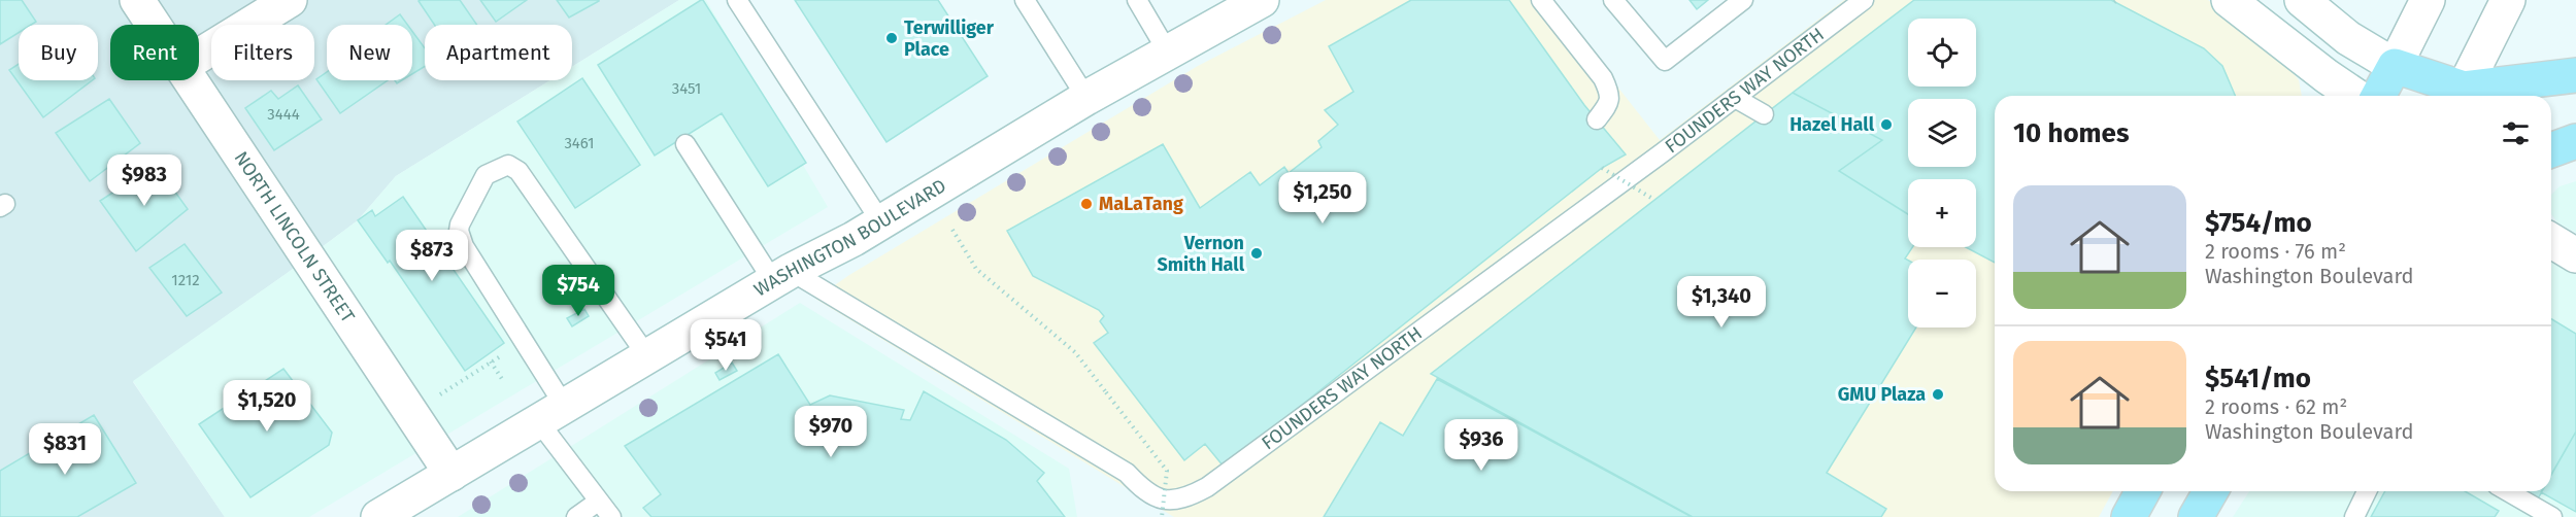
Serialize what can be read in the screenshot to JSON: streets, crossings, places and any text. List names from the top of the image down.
{
  "streets": {
    "main road": ["NORTH LINCOLN STREET", "WASHINGTON BOULEVARD"],
    "lane": ["FOUNDERS WAY NORTH"]
  },
  "crossings": [
    ["FOUNDERS WAY NORTH", "WASHINGTON BOULEVARD"],
    ["NORTH LINCOLN STREET", "WASHINGTON BOULEVARD"]
  ],
  "places": [
    "Terwilliger Place",
    "Hazel Hall",
    "MaLaTang",
    "Vernon Smith Hall",
    "GMU Plaza"
  ],
  "house_numbers": [
    "3451",
    "3444",
    "3461",
    "1212"
  ],
  "page": {
    "map_buttons": ["+", "−"],
    "chip": [
      "Buy",
      "Rent",
      "Filters",
      "New",
      "Apartment"
    ],
    "heading": "10 homes",
    "price": [
      "$983",
      "$1,250",
      "$873",
      "$754",
      "$1,340",
      "$541",
      "$1,520",
      "$970",
      "$936",
      "$831"
    ],
    "list": [
      {
        "name": "$754/mo",
        "note": "2 rooms · 76 m² · Washington Boulevard"
      },
      {
        "name": "$541/mo",
        "note": "2 rooms · 62 m² · Washington Boulevard"
      }
    ]
  }
}
